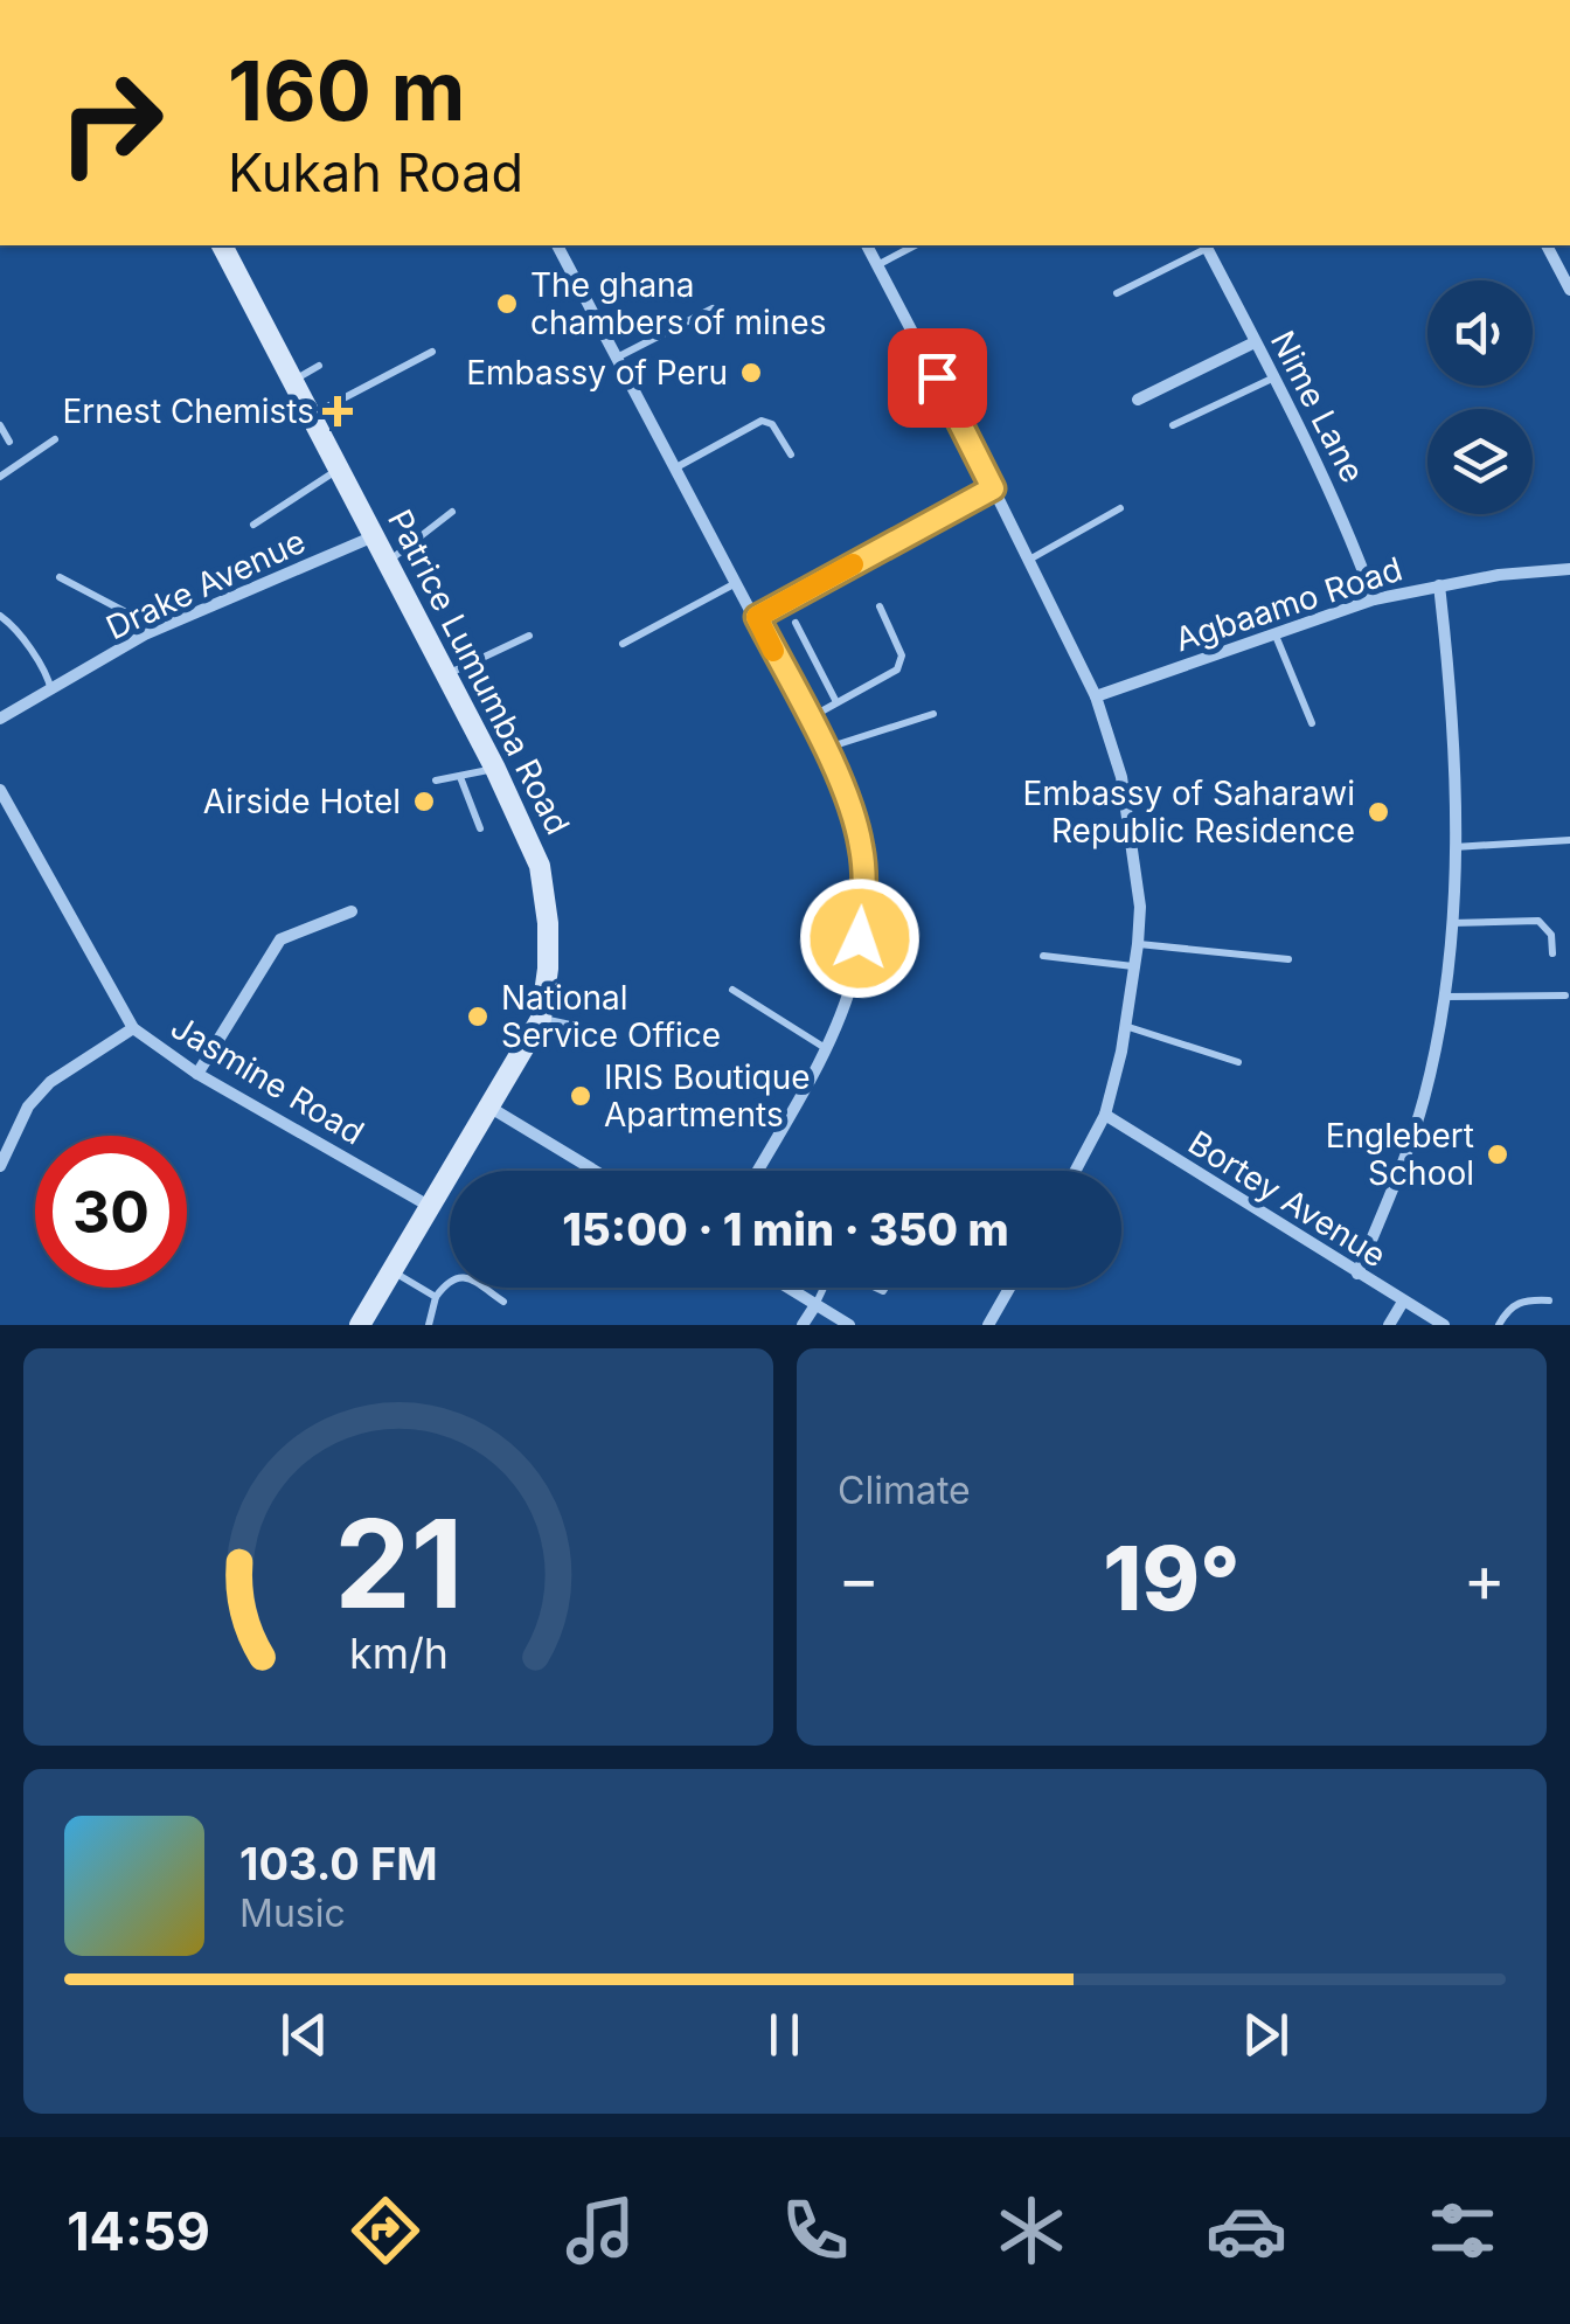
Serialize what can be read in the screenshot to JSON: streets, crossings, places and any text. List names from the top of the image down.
{
  "streets": {
    "street": [
      "Nime Lane",
      "Drake Avenue",
      "Agbaamo Road",
      "Patrice Lumumba Road",
      "Jasmine Road",
      "Bortey Avenue"
    ]
  },
  "crossings": [
    ["Nime Lane", "Agbaamo Road"],
    ["Drake Avenue", "Patrice Lumumba Road"],
    ["Patrice Lumumba Road", "Jasmine Road"]
  ],
  "places": {
    "other": [
      "The ghana chambers of mines",
      "Embassy of Peru",
      "Airside Hotel",
      "Embassy of Saharawi Republic Residence",
      "National Service Office",
      "IRIS Boutique Apartments",
      "Englebert School"
    ],
    "health": ["Ernest Chemists"]
  },
  "page": {
    "turn": ["160 m", "Kukah Road"],
    "limit": "30",
    "trip": "15:00 · 1 min · 350 m",
    "tile": "Climate",
    "heat": ["−", "19°", "+"],
    "song": ["103.0 FM", "Music"],
    "tabs": "14:59",
    "gauge": ["21", "km/h"]
  }
}
